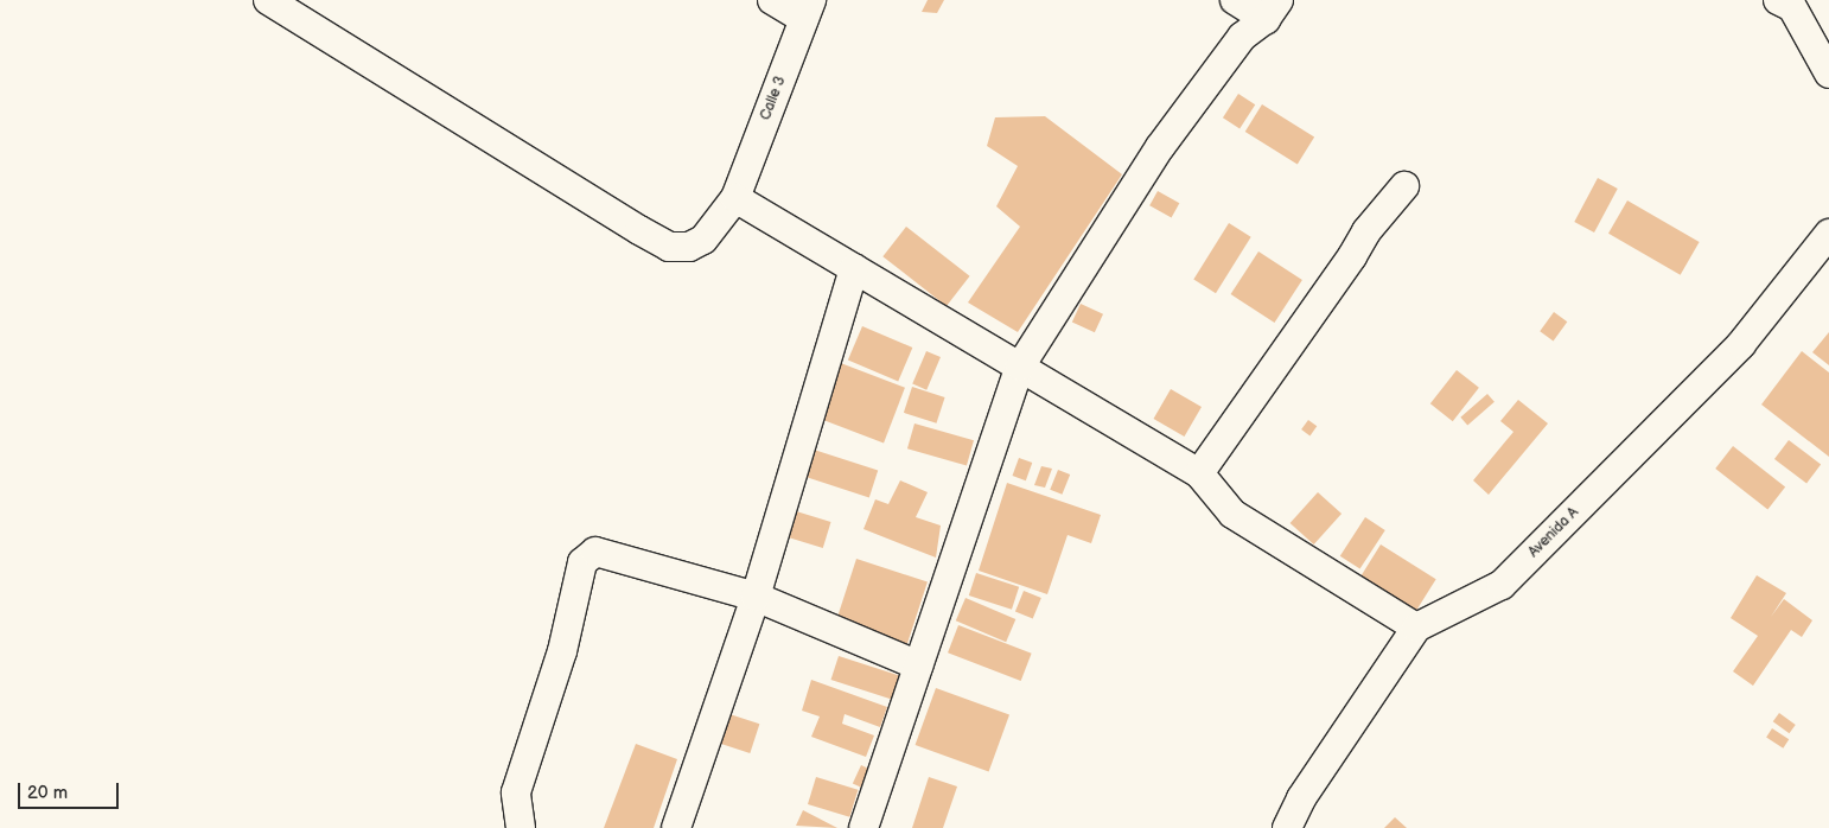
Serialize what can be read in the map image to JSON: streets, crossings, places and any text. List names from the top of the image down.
{
  "streets": {
    "street": ["Calle 3", "Avenida A"]
  },
  "scale_bar": "20 m"
}
